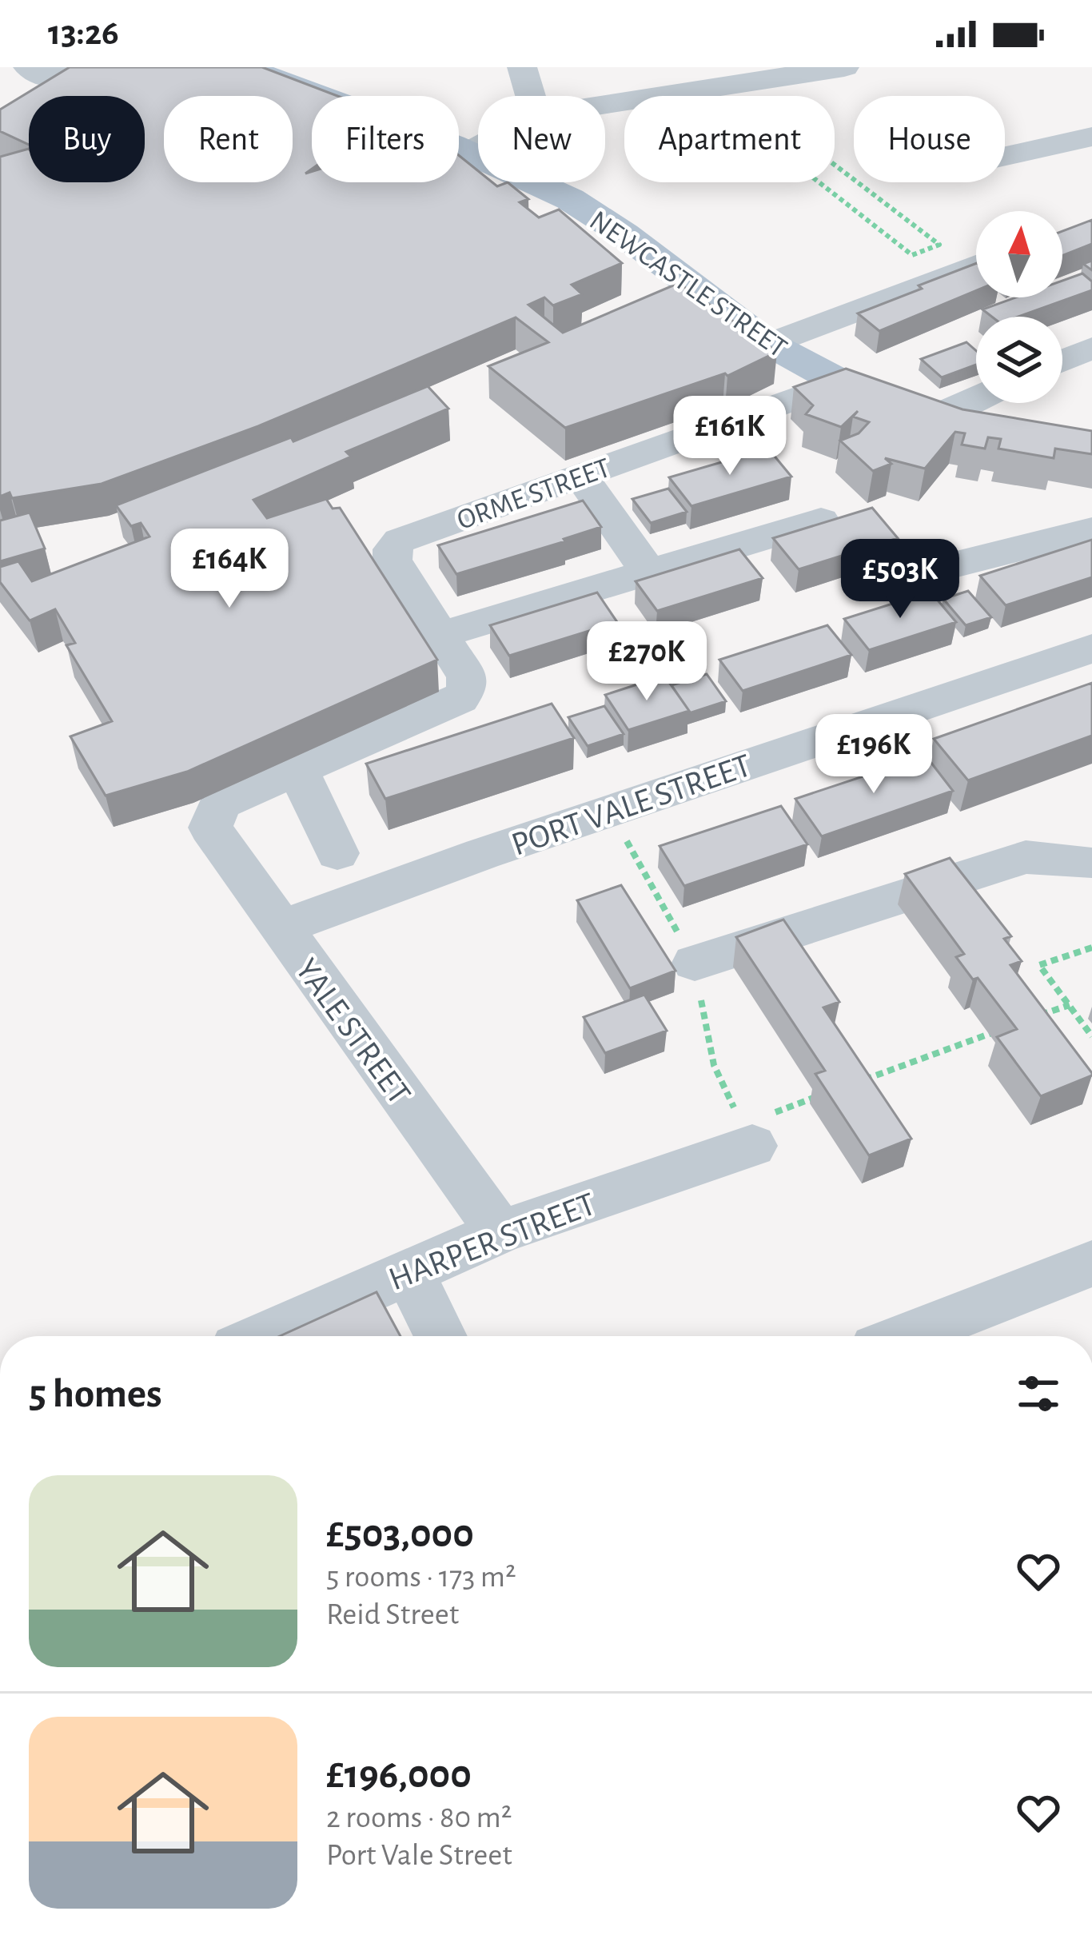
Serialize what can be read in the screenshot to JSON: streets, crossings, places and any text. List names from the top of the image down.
{
  "streets": {
    "main road": ["NEWCASTLE STREET"],
    "street": [
      "ORME STREET",
      "PORT VALE STREET",
      "YALE STREET",
      "HARPER STREET"
    ]
  },
  "crossings": [
    ["NEWCASTLE STREET", "ORME STREET"],
    ["ORME STREET", "YALE STREET"],
    ["PORT VALE STREET", "YALE STREET"],
    ["YALE STREET", "HARPER STREET"]
  ],
  "north": "top",
  "page": {
    "status": "13:26",
    "chip": [
      "Buy",
      "Rent",
      "Filters",
      "New",
      "Apartment",
      "House"
    ],
    "price": [
      "£161K",
      "£164K",
      "£503K",
      "£270K",
      "£196K"
    ],
    "heading": "5 homes",
    "list": [
      {
        "name": "£503,000",
        "note": "5 rooms · 173 m² · Reid Street"
      },
      {
        "name": "£196,000",
        "note": "2 rooms · 80 m² · Port Vale Street"
      }
    ]
  }
}
